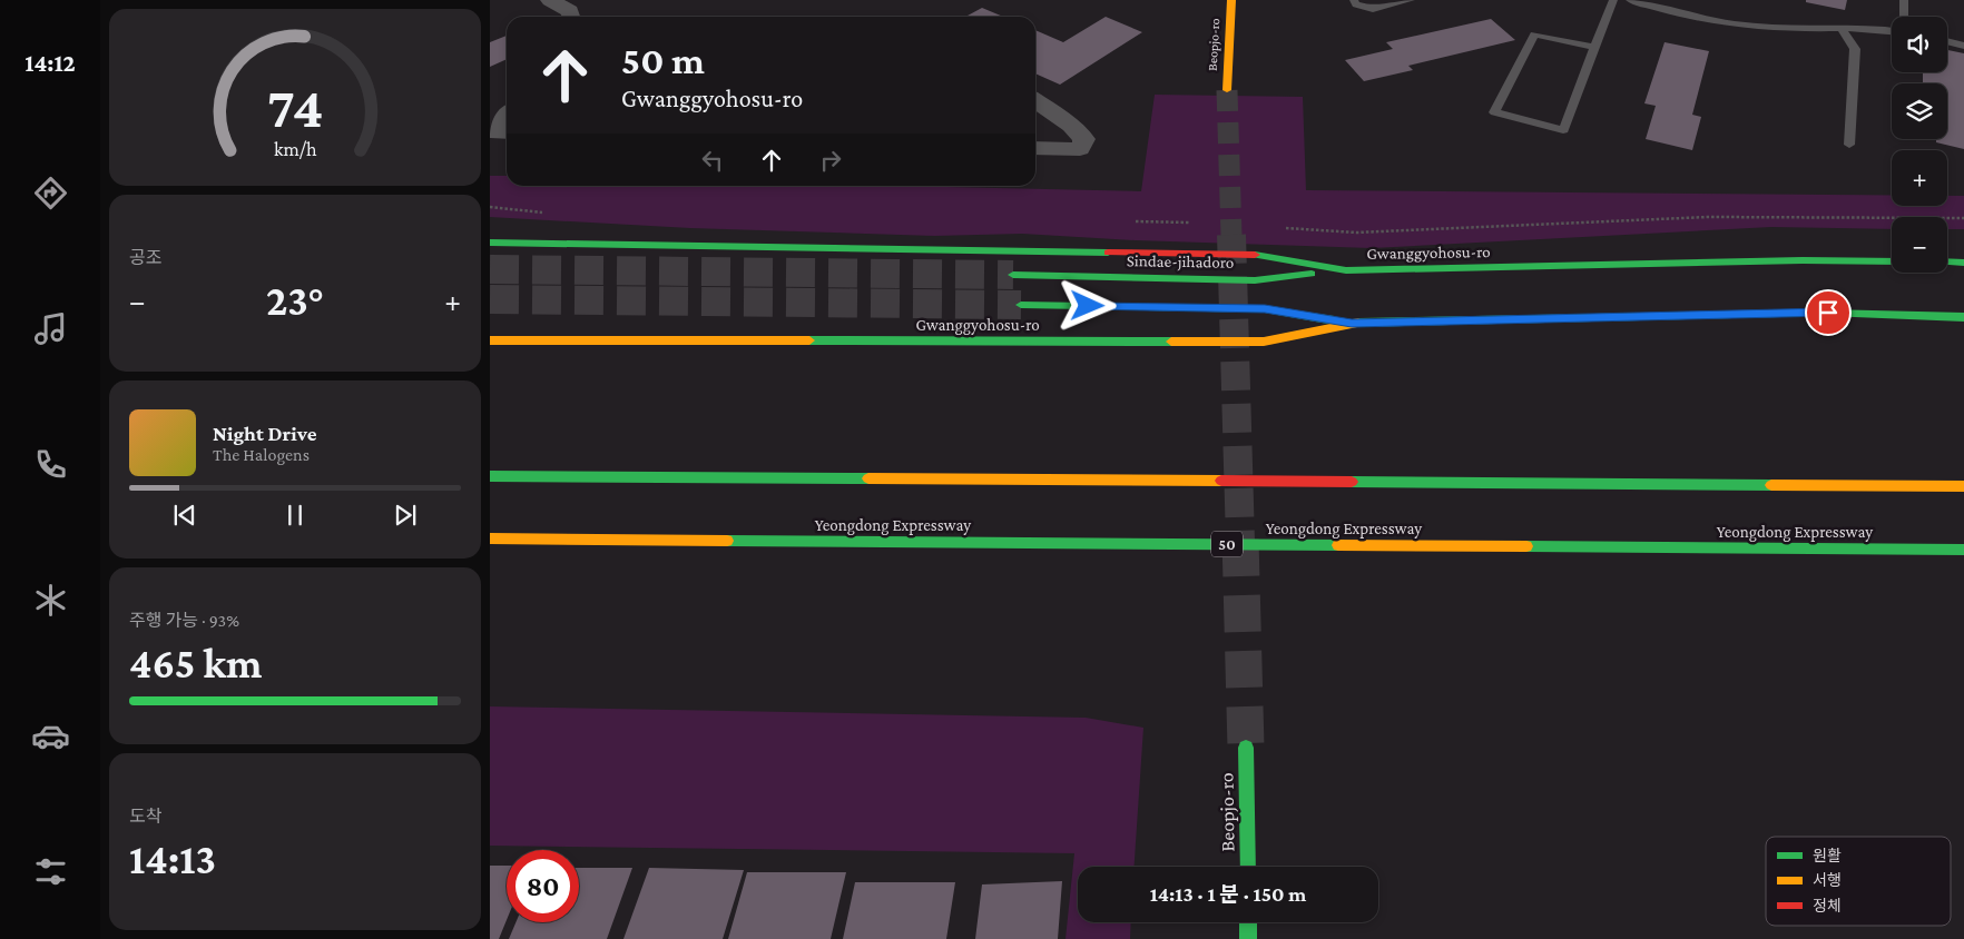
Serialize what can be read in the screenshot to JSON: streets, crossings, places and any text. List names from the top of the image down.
{
  "streets": {
    "main road": [
      "Beopjo-ro",
      "Gwanggyohosu-ro",
      "Sindae-jihadoro",
      "Yeongdong Expressway",
      "50"
    ]
  },
  "crossings": [
    ["Gwanggyohosu-ro", "Sindae-jihadoro"]
  ],
  "legend": ["원활", "서행", "정체"],
  "page": {
    "tabs": "14:12",
    "map_buttons": ["+", "−"],
    "turn": ["50 m", "Gwanggyohosu-ro"],
    "tile": [
      "공조",
      ["주행 가능 · 93%", "465 km"],
      ["도착", "14:13"]
    ],
    "heat": ["−", "23°", "+"],
    "song": ["Night Drive", "The Halogens"],
    "limit": "80",
    "trip": "14:13 · 1 분 · 150 m",
    "gauge": ["74", "km/h"]
  }
}
